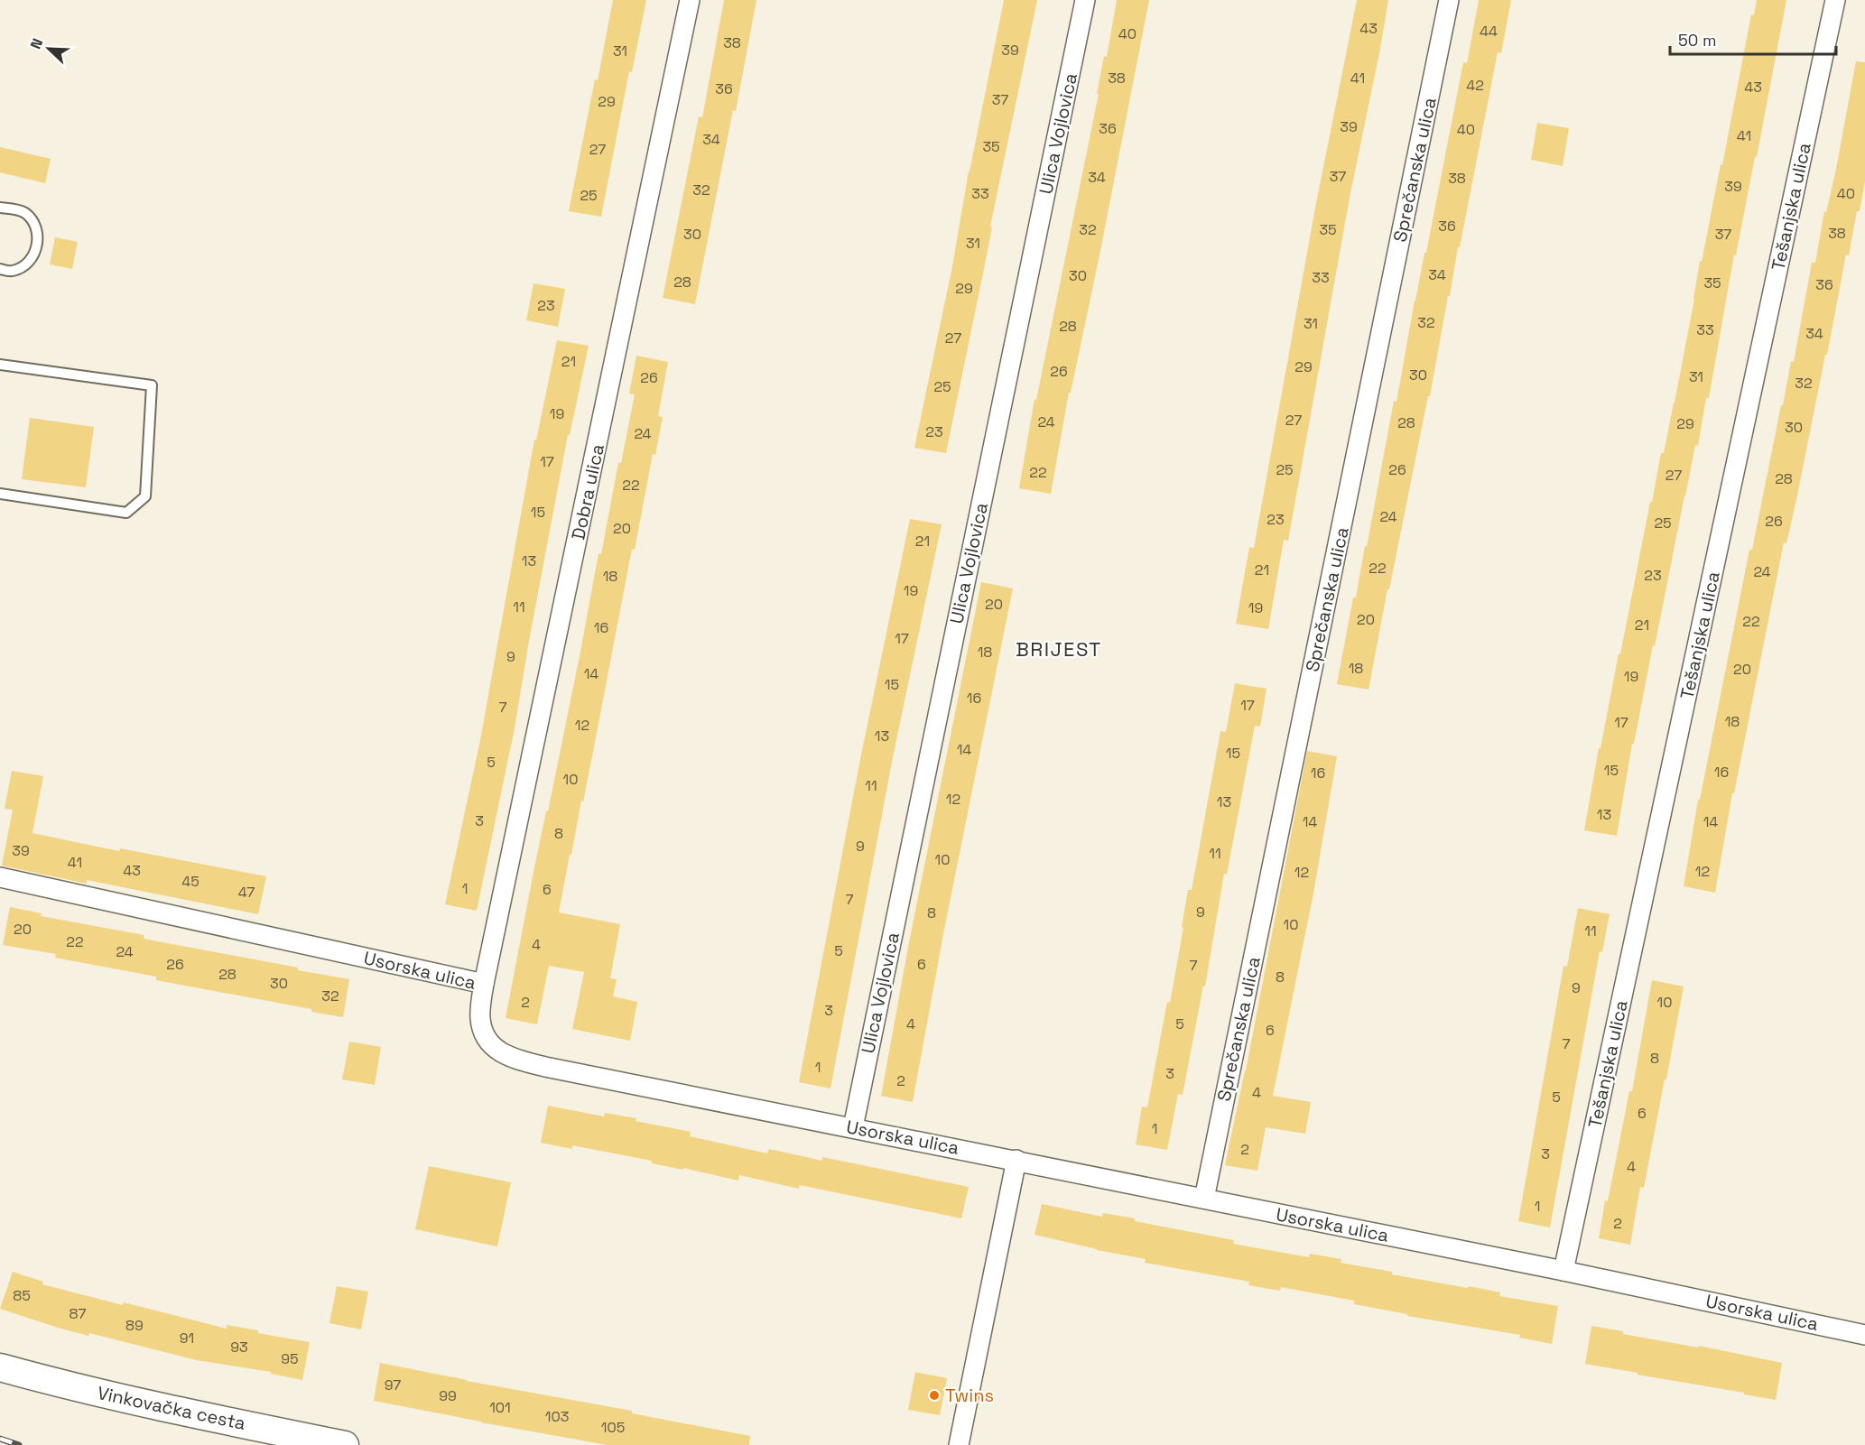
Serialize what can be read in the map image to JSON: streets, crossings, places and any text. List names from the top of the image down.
{
  "streets": {
    "main road": ["Vinkovačka cesta"],
    "street": [
      "Ulica Vojlovica",
      "Sprečanska ulica",
      "Tešanjska ulica",
      "Dobra ulica",
      "Usorska ulica"
    ]
  },
  "crossings": [
    ["Ulica Vojlovica", "Usorska ulica"],
    ["Sprečanska ulica", "Usorska ulica"],
    ["Tešanjska ulica", "Usorska ulica"],
    ["Dobra ulica", "Usorska ulica"]
  ],
  "districts": ["BRIJEST"],
  "places": ["Twins"],
  "house_numbers": [
    "43",
    "44",
    "40",
    "38",
    "39",
    "31",
    "38",
    "41",
    "42",
    "43",
    "36",
    "37",
    "29",
    "39",
    "36",
    "40",
    "41",
    "34",
    "35",
    "27",
    "37",
    "34",
    "38",
    "39",
    "32",
    "33",
    "40",
    "25",
    "36",
    "32",
    "35",
    "38",
    "30",
    "37",
    "31",
    "34",
    "30",
    "33",
    "28",
    "35",
    "36",
    "29",
    "23",
    "32",
    "31",
    "28",
    "33",
    "34",
    "27",
    "21",
    "29",
    "26",
    "30",
    "31",
    "26",
    "32",
    "25",
    "19",
    "27",
    "24",
    "28",
    "29",
    "30",
    "23",
    "24",
    "17",
    "25",
    "26",
    "22",
    "27",
    "28",
    "22",
    "15",
    "24",
    "23",
    "26",
    "25",
    "20",
    "21",
    "13",
    "22",
    "21",
    "24",
    "23",
    "18",
    "19",
    "20",
    "11",
    "19",
    "20",
    "22",
    "21",
    "16",
    "17",
    "18",
    "9",
    "18",
    "20",
    "14",
    "19",
    "15",
    "16",
    "17",
    "7",
    "18",
    "17",
    "12",
    "13",
    "14",
    "15",
    "5",
    "15",
    "16",
    "16",
    "10",
    "11",
    "12",
    "13",
    "13",
    "3",
    "14",
    "14",
    "8",
    "9",
    "39",
    "11",
    "10",
    "41",
    "43",
    "12",
    "12",
    "45",
    "1",
    "6",
    "47",
    "7",
    "9",
    "8",
    "10",
    "20",
    "11",
    "22",
    "4",
    "5",
    "24",
    "26",
    "6",
    "7",
    "28",
    "8",
    "30",
    "9",
    "32",
    "2",
    "10",
    "3",
    "4",
    "5",
    "6",
    "7",
    "8",
    "1",
    "3",
    "2",
    "4",
    "5",
    "6",
    "1",
    "2",
    "3",
    "4",
    "1",
    "2",
    "85",
    "87",
    "89",
    "91",
    "93",
    "95",
    "97",
    "99",
    "101",
    "103",
    "105"
  ],
  "scale_bar": "50 m",
  "north": "top left"
}
